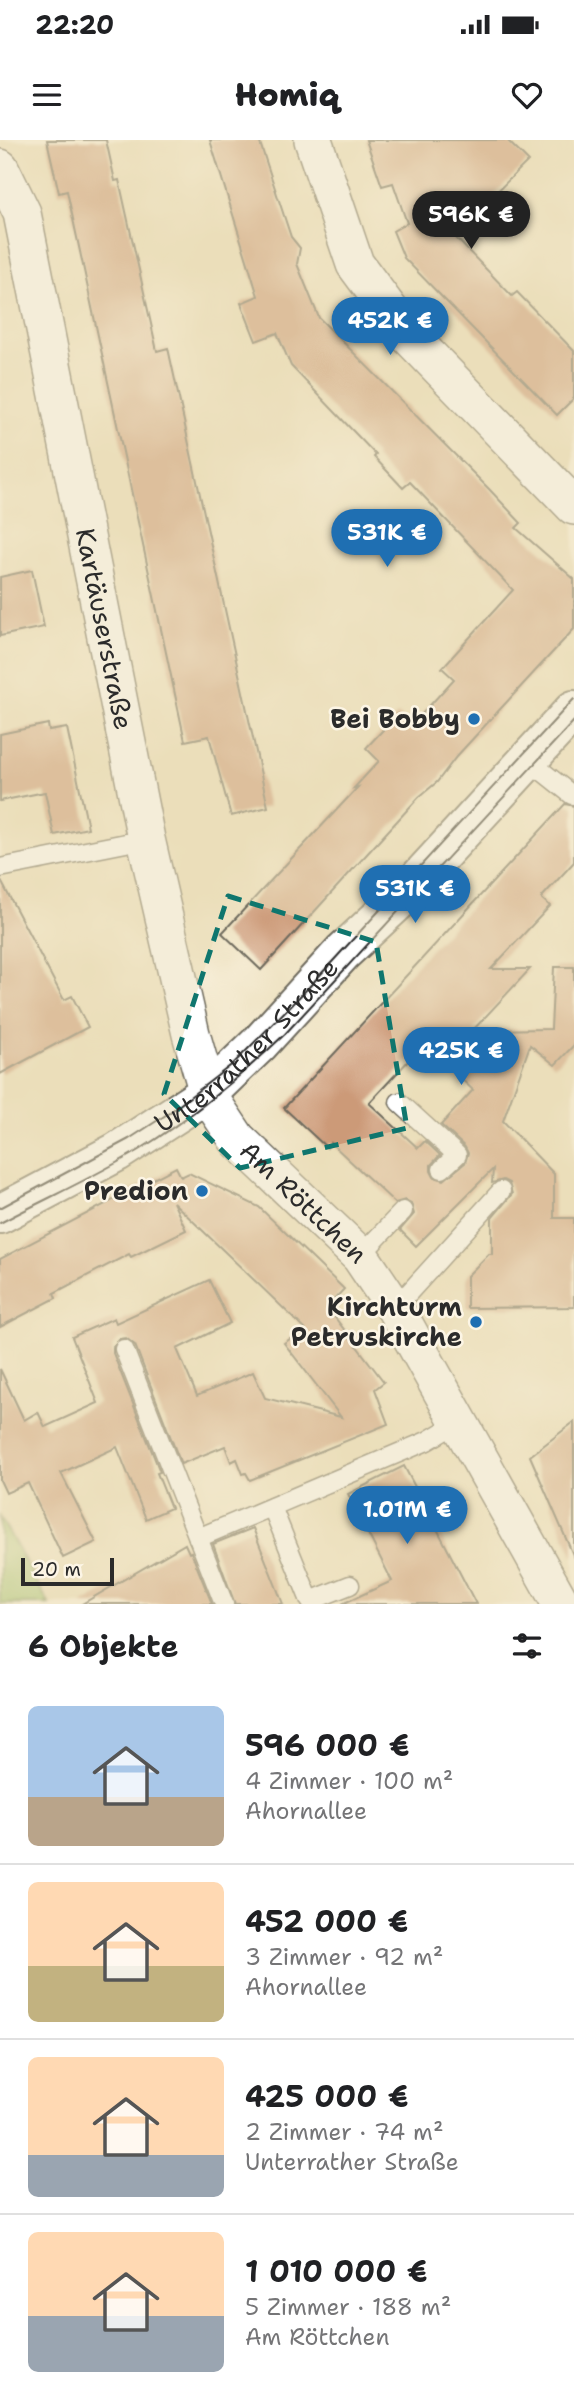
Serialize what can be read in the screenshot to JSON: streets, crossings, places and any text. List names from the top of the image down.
{
  "streets": {
    "main road": ["Unterrather Straße"],
    "street": ["Kartäuserstraße", "Am Röttchen"]
  },
  "crossings": [
    ["Kartäuserstraße", "Unterrather Straße"],
    ["Kartäuserstraße", "Am Röttchen"],
    ["Unterrather Straße", "Am Röttchen"]
  ],
  "places": ["Bei Bobby", "Predion", "Kirchturm Petruskirche"],
  "scale_bar": "20 m",
  "page": {
    "status": "22:20",
    "header": "Homiq",
    "price": [
      "596K €",
      "452K €",
      "531K €",
      "531K €",
      "425K €",
      "1.01M €"
    ],
    "scale": "20 m",
    "heading": "6 Objekte",
    "list": [
      {
        "name": "596 000 €",
        "note": "4 Zimmer · 100 m² · Ahornallee"
      },
      {
        "name": "452 000 €",
        "note": "3 Zimmer · 92 m² · Ahornallee"
      },
      {
        "name": "425 000 €",
        "note": "2 Zimmer · 74 m² · Unterrather Straße"
      },
      {
        "name": "1 010 000 €",
        "note": "5 Zimmer · 188 m² · Am Röttchen"
      }
    ]
  }
}
